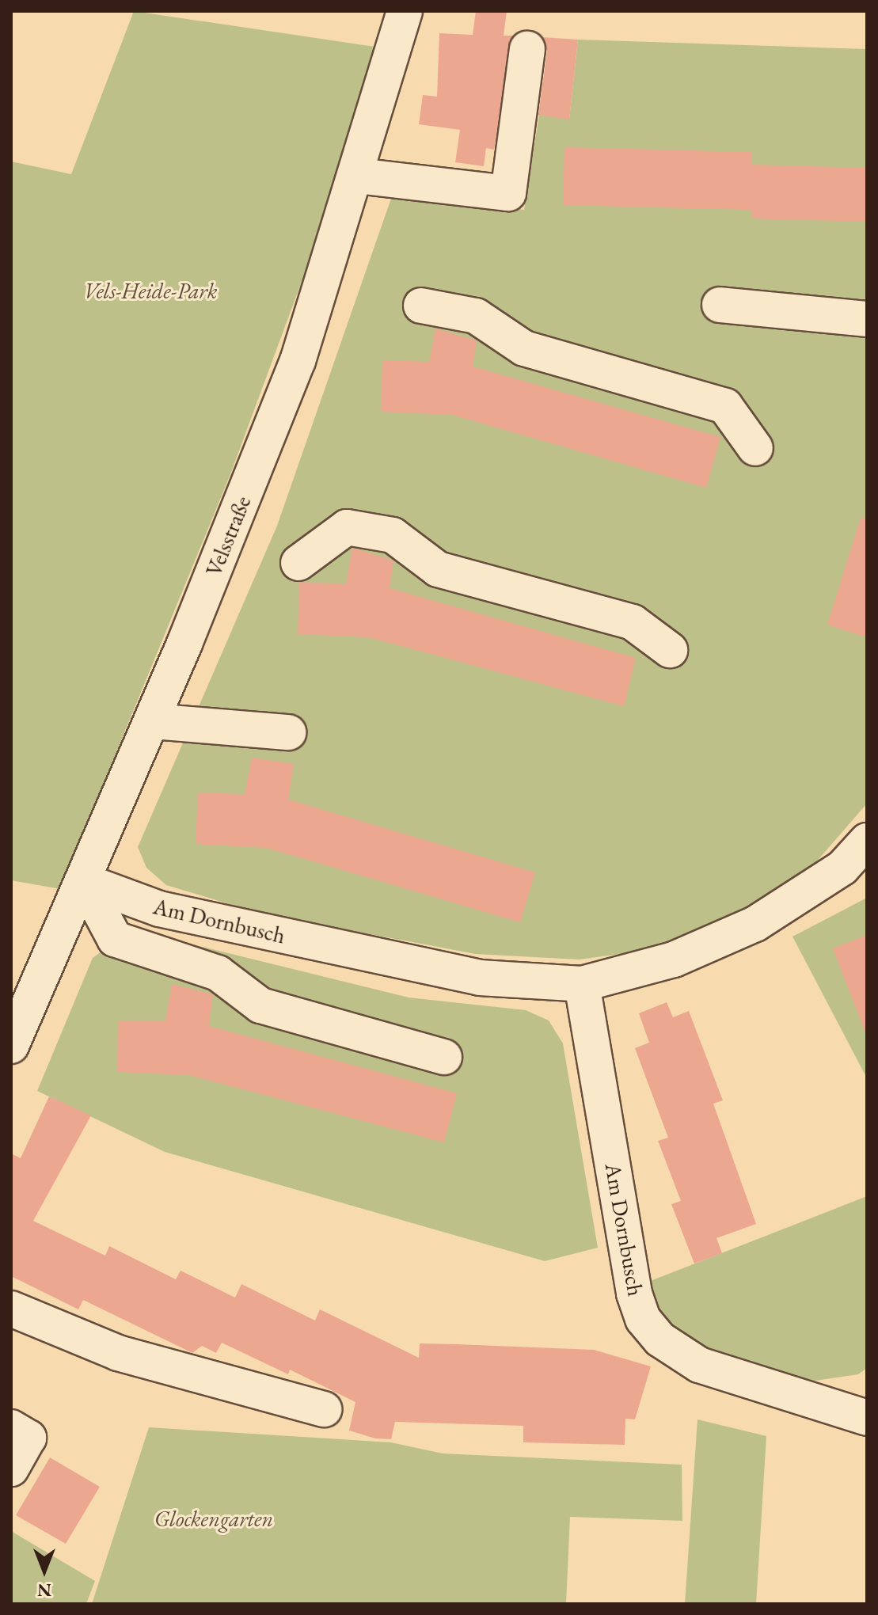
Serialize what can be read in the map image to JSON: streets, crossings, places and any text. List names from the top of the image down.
{
  "streets": {
    "street": ["Velsstraße", "Am Dornbusch"]
  },
  "crossings": [
    ["Velsstraße", "Am Dornbusch"]
  ],
  "parks": ["Vels-Heide-Park", "Glockengarten"],
  "north": "bottom"
}
